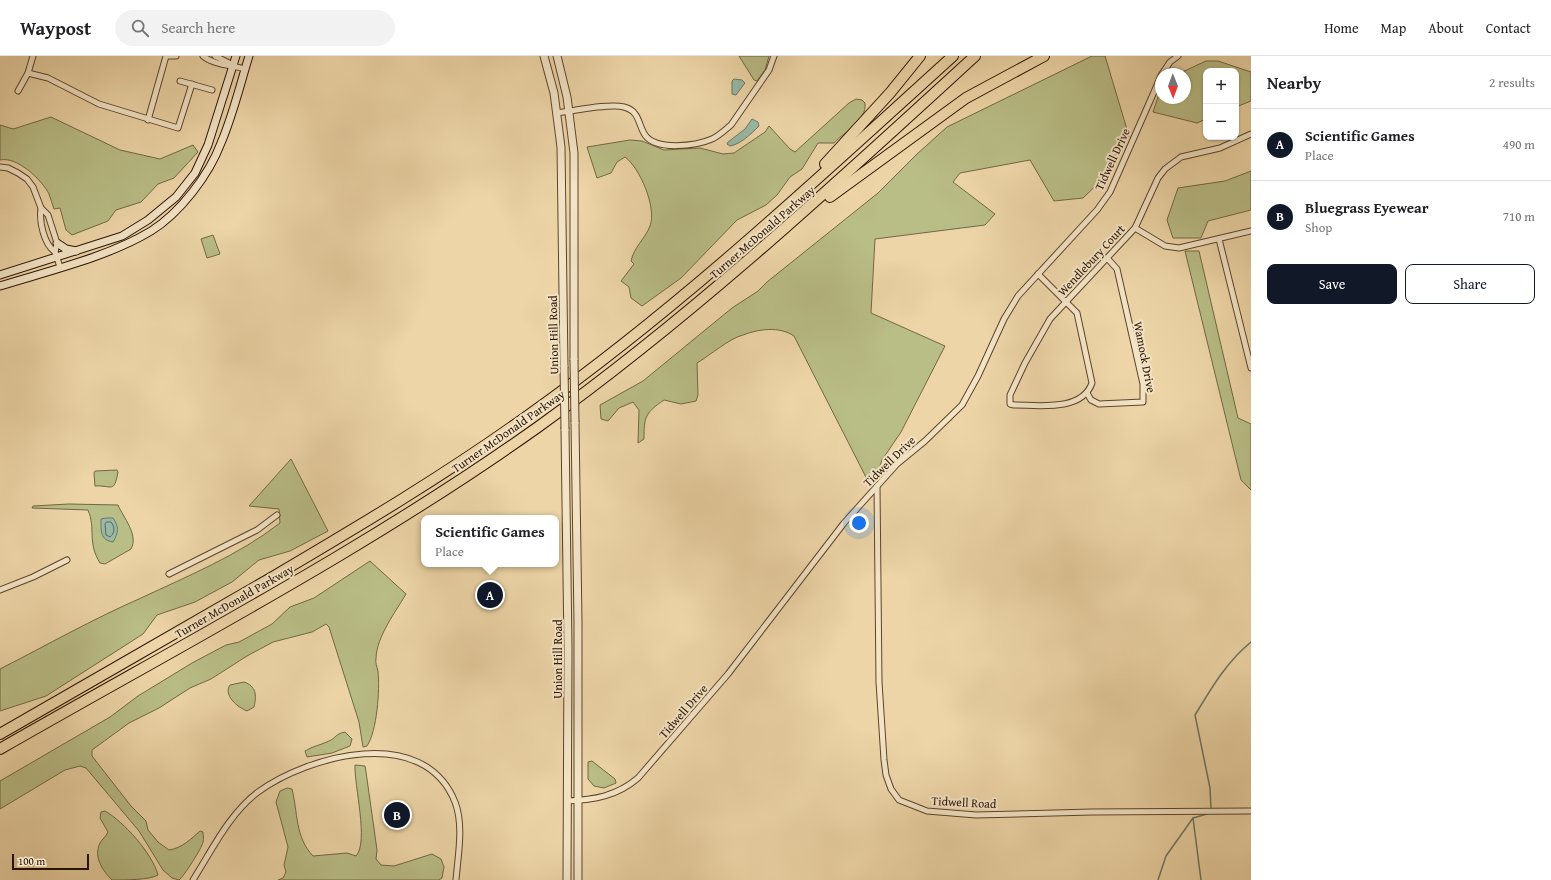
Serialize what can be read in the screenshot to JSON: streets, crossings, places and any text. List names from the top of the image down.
{
  "streets": {
    "highway": ["Turner McDonald Parkway"],
    "street": [
      "Tidwell Drive",
      "Wendlebury Court",
      "Union Hill Road",
      "Wamock Drive",
      "Tidwell Road"
    ]
  },
  "crossings": [
    ["Tidwell Drive", "Union Hill Road"],
    ["Tidwell Drive", "Tidwell Road"],
    ["Wendlebury Court", "Wamock Drive"]
  ],
  "scale_bar": "100 m",
  "north": "bottom",
  "page": {
    "header": "Waypost",
    "search": "Search here",
    "nav": [
      "Home",
      "Map",
      "About",
      "Contact"
    ],
    "heading": ["Nearby", "2 results"],
    "map_buttons": ["+", "−"],
    "list": [
      {
        "mark": "A",
        "name": "Scientific Games",
        "note": "Place",
        "value": "490 m"
      },
      {
        "mark": "B",
        "name": "Bluegrass Eyewear",
        "note": "Shop",
        "value": "710 m"
      }
    ],
    "buttons": ["Save", "Share"],
    "popup": ["Scientific Games", "Place"],
    "pins": ["A", "B"],
    "scale": "100 m"
  }
}
